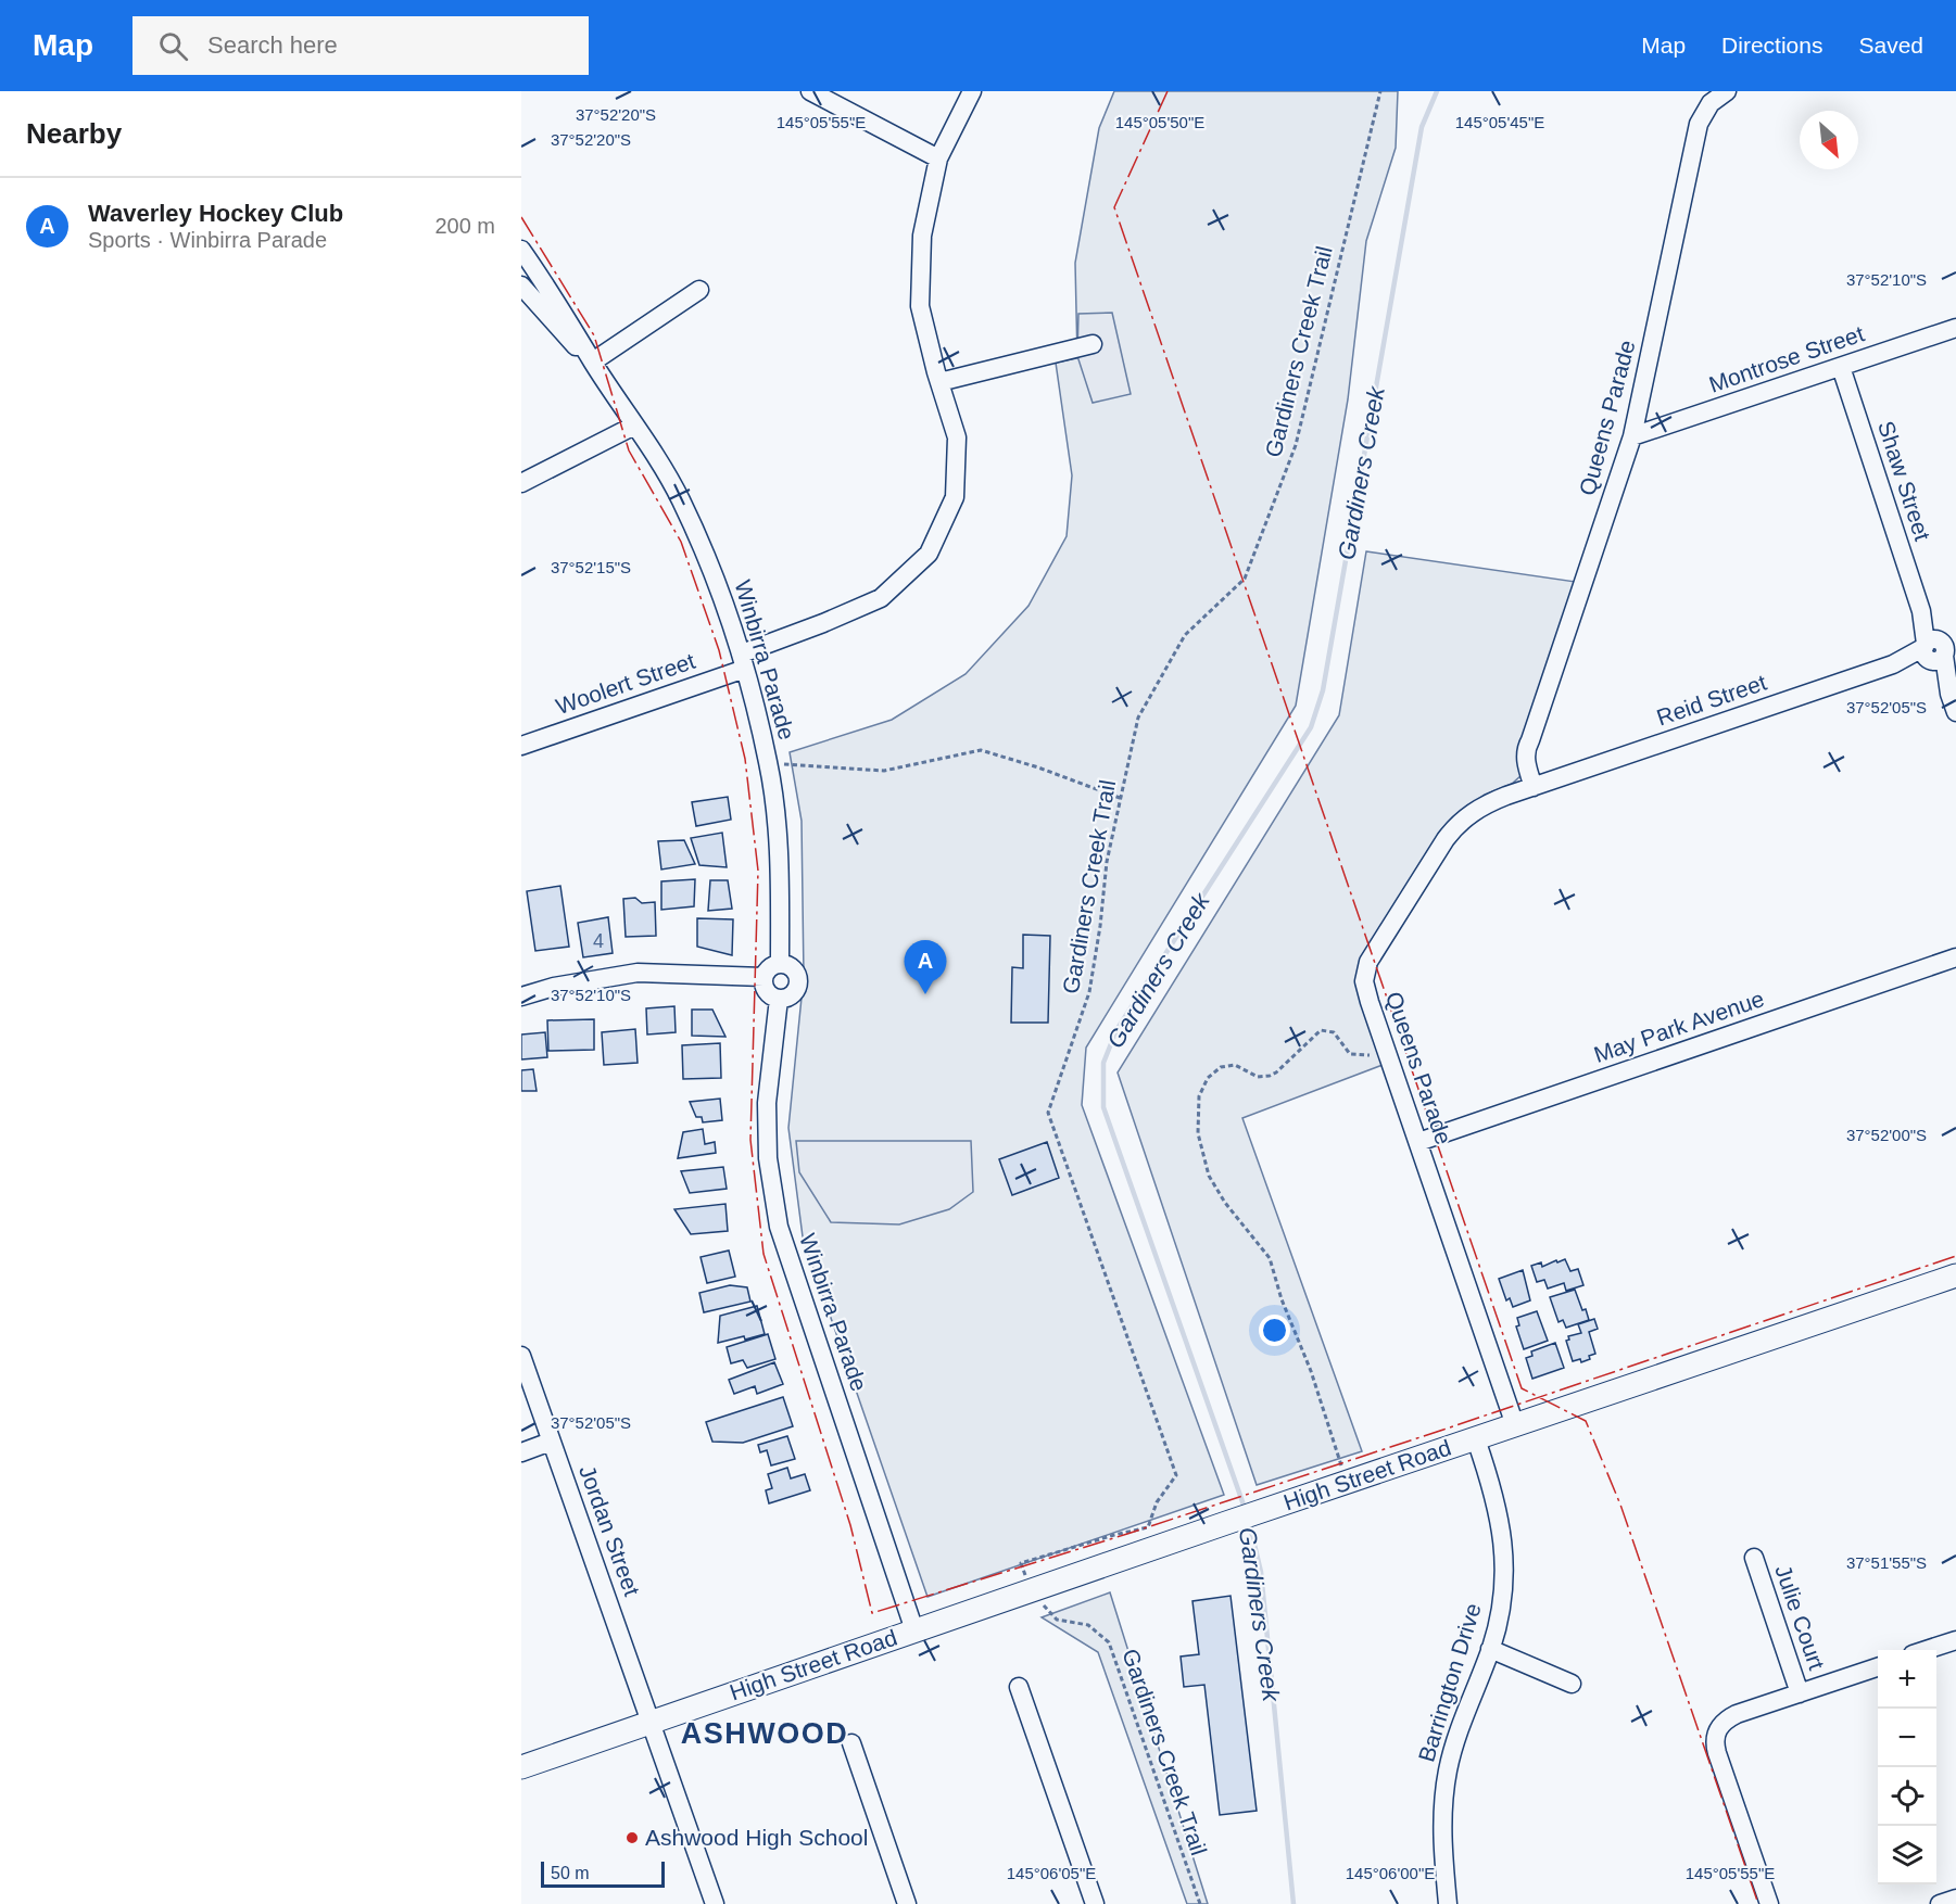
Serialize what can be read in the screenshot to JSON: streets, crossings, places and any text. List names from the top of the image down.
{
  "streets": {
    "main road": ["High Street Road"],
    "street": [
      "Montrose Street",
      "Queens Parade",
      "Shaw Street",
      "Winbirra Parade",
      "Woolert Street",
      "Reid Street",
      "May Park Avenue",
      "Jordan Street",
      "Julie Court",
      "Barrington Drive"
    ],
    "path": ["Gardiners Creek Trail"]
  },
  "crossings": [
    ["Gardiners Creek Trail", "High Street Road"],
    ["Montrose Street", "Queens Parade"],
    ["Montrose Street", "Shaw Street"],
    ["Queens Parade", "Reid Street"],
    ["Queens Parade", "May Park Avenue"],
    ["Queens Parade", "High Street Road"],
    ["Shaw Street", "Reid Street"],
    ["Winbirra Parade", "Woolert Street"],
    ["Winbirra Parade", "High Street Road"],
    ["High Street Road", "Jordan Street"],
    ["High Street Road", "Barrington Drive"]
  ],
  "districts": ["ASHWOOD"],
  "water": ["Gardiners Creek"],
  "places": ["Ashwood High School"],
  "house_numbers": ["4"],
  "scale_bar": "50 m",
  "north": "bottom right",
  "page": {
    "header": "Map",
    "search": "Search here",
    "nav": ["Map", "Directions", "Saved"],
    "heading": "Nearby",
    "list": [
      {
        "mark": "A",
        "name": "Waverley Hockey Club",
        "note": "Sports · Winbirra Parade",
        "value": "200 m"
      }
    ],
    "pins": "A",
    "map_buttons": ["+", "−"],
    "scale": "50 m"
  },
  "coordinates": [
    "37°52'20\"S",
    "145°05'55\"E",
    "145°05'50\"E",
    "145°05'45\"E",
    "37°52'10\"S",
    "37°52'15\"S",
    "37°52'05\"S",
    "37°52'00\"S",
    "37°51'55\"S",
    "145°06'05\"E",
    "145°06'00\"E"
  ]
}
